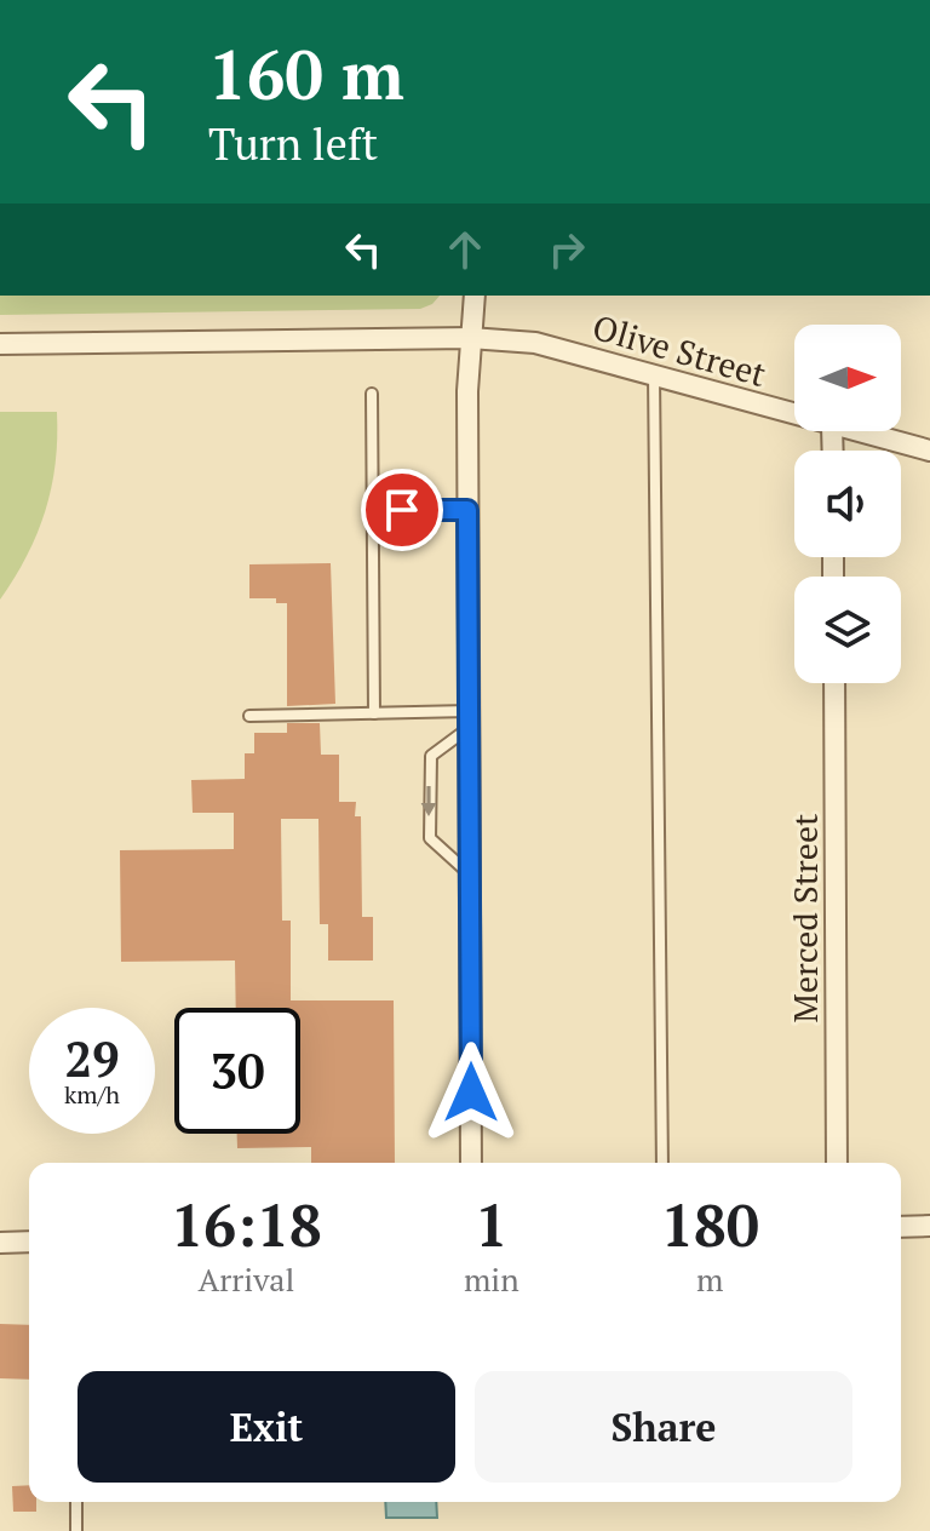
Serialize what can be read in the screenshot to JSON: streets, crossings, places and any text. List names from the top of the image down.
{
  "streets": {
    "street": ["Olive Street", "Merced Street"]
  },
  "north": "right",
  "page": {
    "turn": ["160 m", "Turn left"],
    "speed": "29 km/h",
    "limit": "30",
    "eta": [
      "16:18",
      "Arrival",
      "1",
      "min",
      "180",
      "m"
    ],
    "buttons": ["Exit", "Share"]
  }
}
